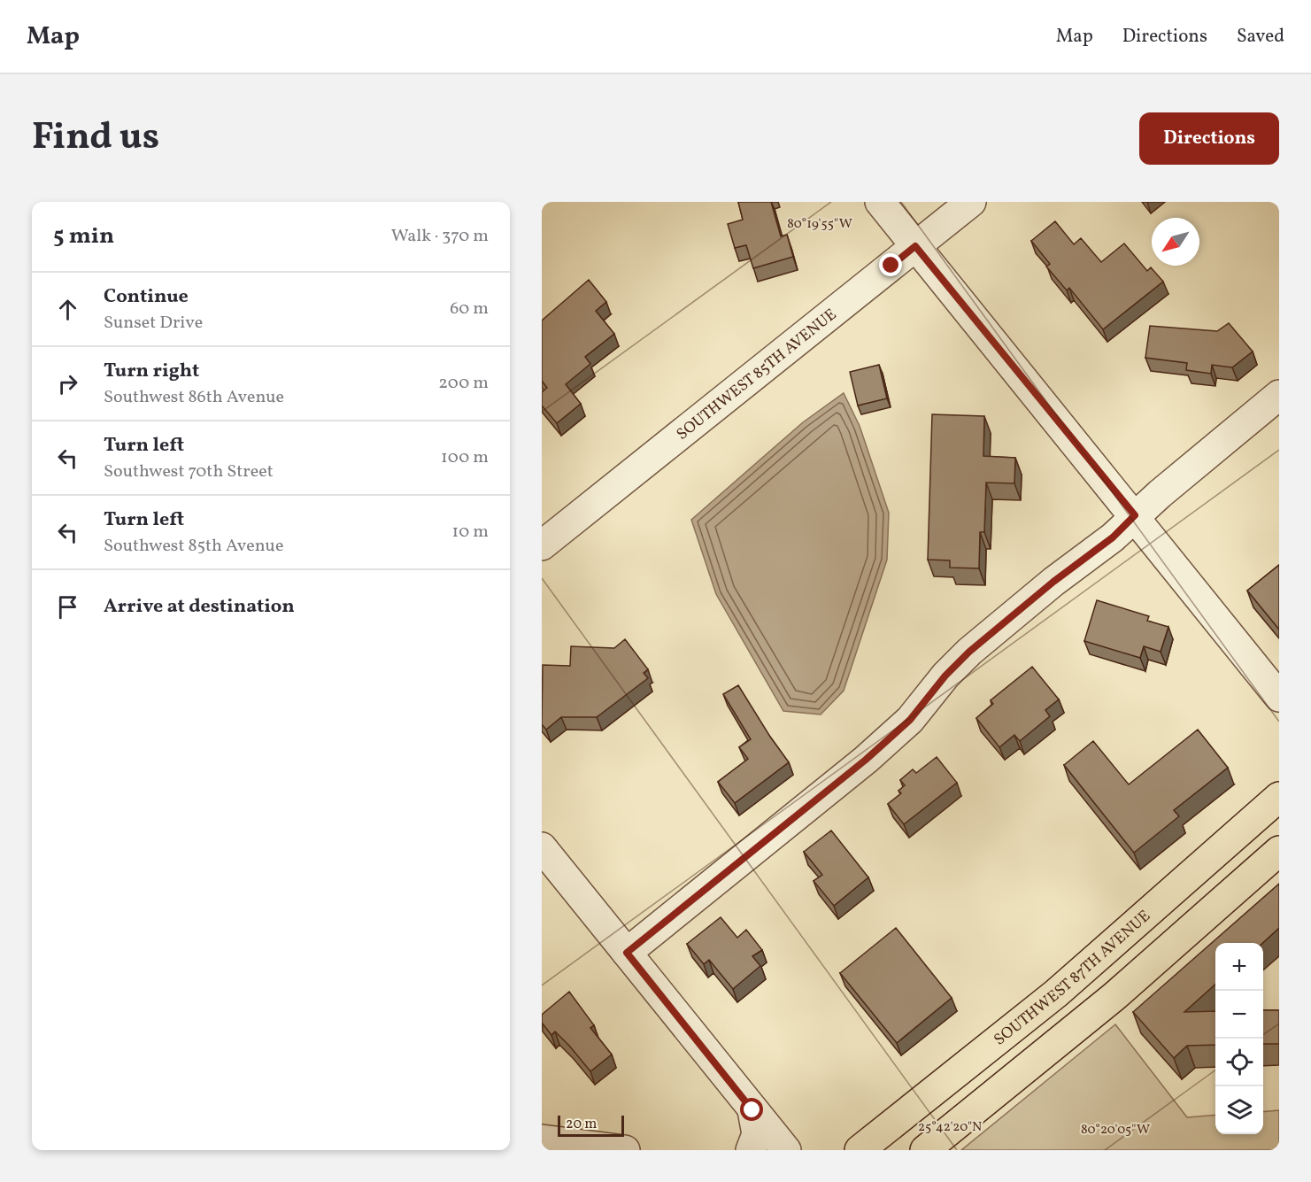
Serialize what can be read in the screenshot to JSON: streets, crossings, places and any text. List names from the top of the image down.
{
  "streets": {
    "main road": ["SOUTHWEST 87TH AVENUE"],
    "street": ["SOUTHWEST 85TH AVENUE"]
  },
  "scale_bar": "20 m",
  "north": "bottom left",
  "page": {
    "header": "Map",
    "nav": ["Map", "Directions", "Saved"],
    "title": "Find us",
    "buttons": "Directions",
    "heading": ["5 min", "Walk · 370 m"],
    "list": [
      ["Continue", "Sunset Drive", "60 m"],
      ["Turn right", "Southwest 86th Avenue", "200 m"],
      ["Turn left", "Southwest 70th Street", "100 m"],
      ["Turn left", "Southwest 85th Avenue", "10 m"],
      "Arrive at destination"
    ],
    "map_buttons": ["+", "−"],
    "scale": "20 m"
  },
  "coordinates": ["80°19'55\"W", "25°42'20\"N", "80°20'05\"W"]
}
